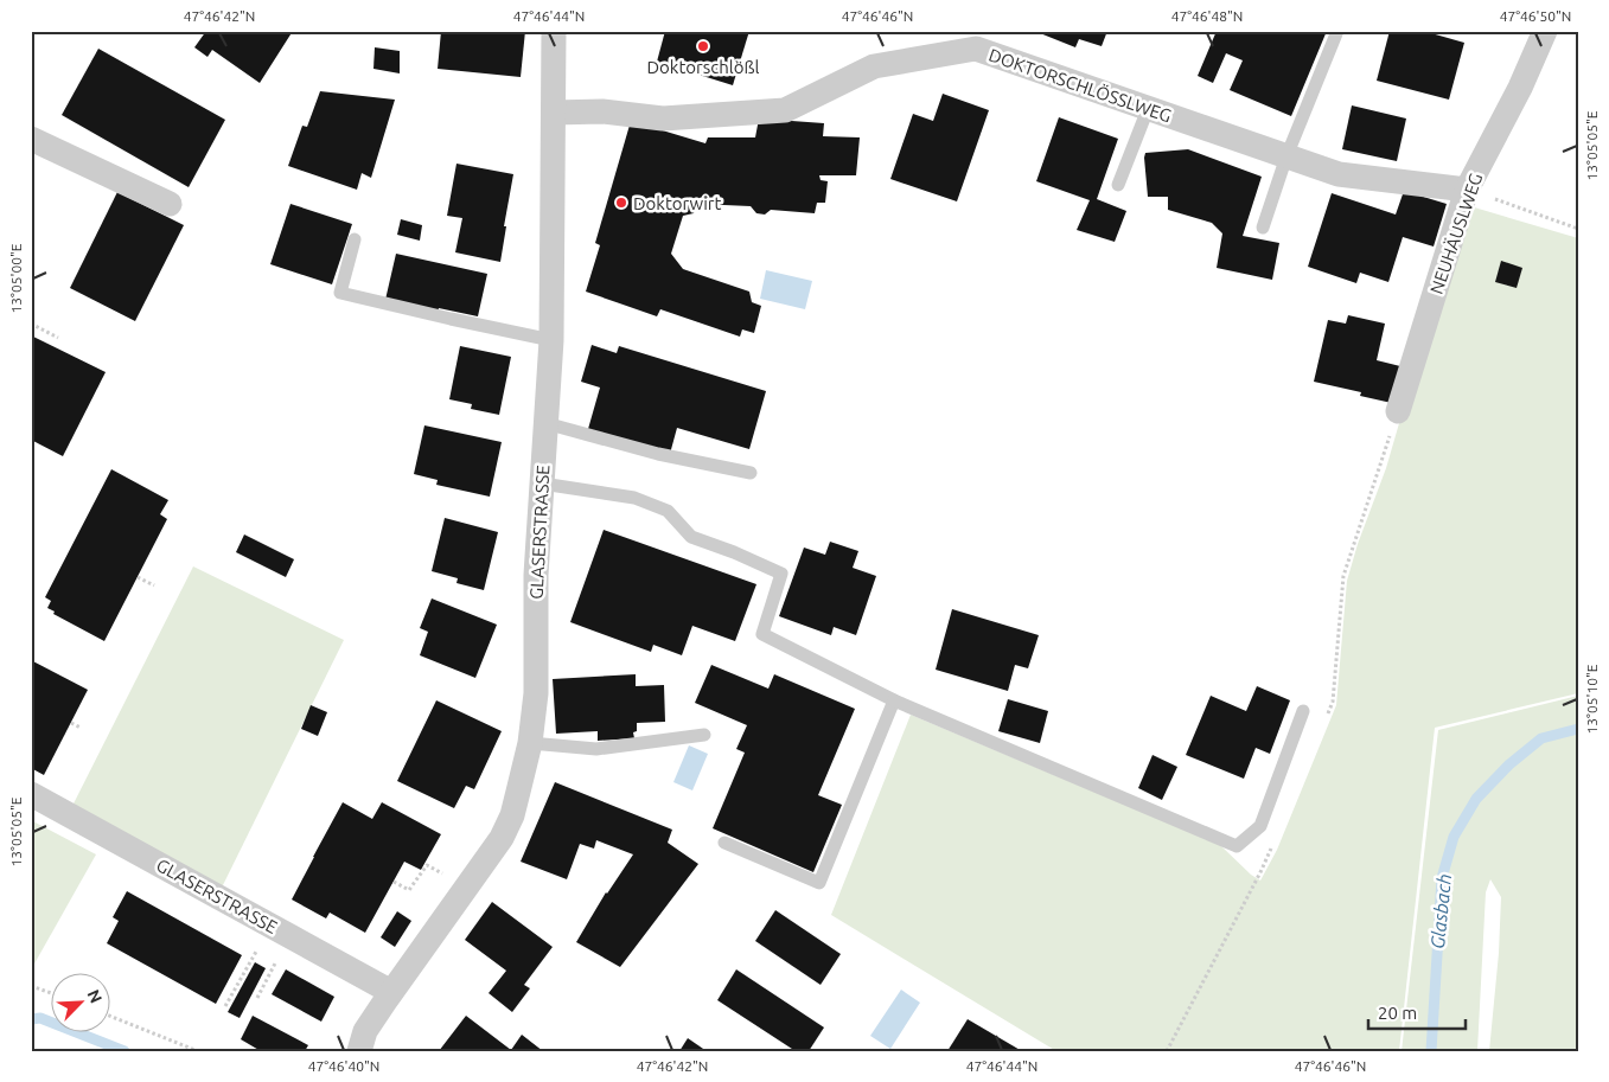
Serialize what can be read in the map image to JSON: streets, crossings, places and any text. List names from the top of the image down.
{
  "streets": {
    "street": ["DOKTORSCHLÖSSLWEG", "NEUHÄUSLWEG", "GLASERSTRASSE"]
  },
  "crossings": [
    ["DOKTORSCHLÖSSLWEG", "NEUHÄUSLWEG"],
    ["DOKTORSCHLÖSSLWEG", "GLASERSTRASSE"]
  ],
  "water": ["Glasbach"],
  "places": ["Doktorschlößl", "Doktorwirt"],
  "scale_bar": "20 m",
  "north": "top right",
  "coordinates": [
    "47°46'42\"N",
    "47°46'44\"N",
    "47°46'46\"N",
    "47°46'48\"N",
    "47°46'50\"N",
    "13°05'05\"E",
    "13°05'00\"E",
    "13°05'10\"E",
    "47°46'40\"N"
  ]
}
